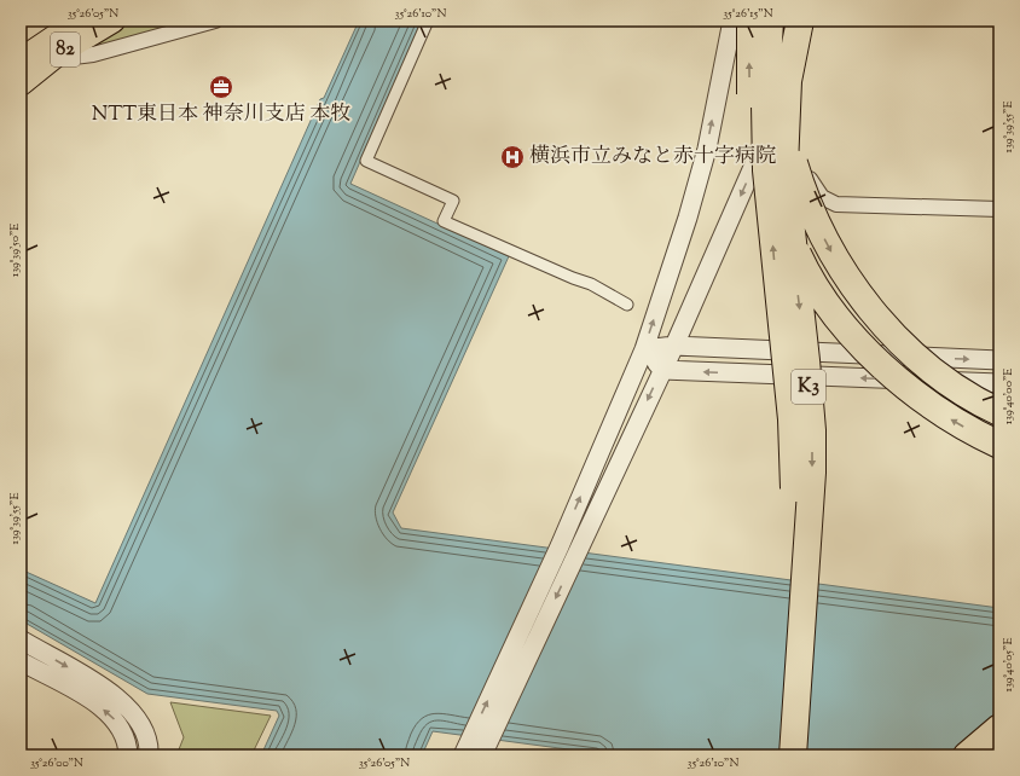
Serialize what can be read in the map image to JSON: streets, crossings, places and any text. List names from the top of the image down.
{
  "streets": {
    "highway": ["K3"],
    "main road": ["82"]
  },
  "places": {
    "office": ["NTT東日本 神奈川支店 本牧"],
    "hospital": ["横浜市立みなと赤十字病院"]
  },
  "coordinates": [
    "35°26'05\"N",
    "35°26'10\"N",
    "35°26'15\"N",
    "139°39'55\"E",
    "139°39'50\"E",
    "139°40'00\"E",
    "139°40'05\"E",
    "35°26'00\"N"
  ]
}
